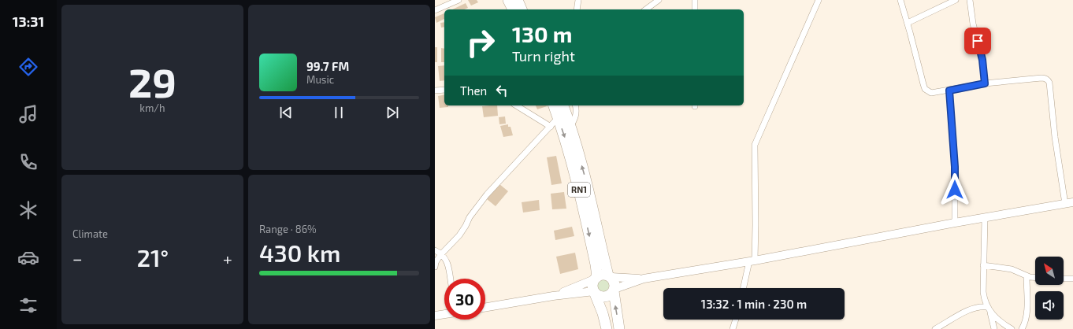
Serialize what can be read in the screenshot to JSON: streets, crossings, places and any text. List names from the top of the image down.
{
  "streets": {
    "highway": ["RN1"]
  },
  "north": "top left",
  "page": {
    "tabs": "13:31",
    "tile": [
      ["29", "km/h"],
      "Climate",
      ["Range · 86%", "430 km"]
    ],
    "turn": ["130 m", "Turn right"],
    "song": ["99.7 FM", "Music"],
    "then": "Then",
    "heat": ["−", "21°", "+"],
    "limit": "30",
    "trip": "13:32 · 1 min · 230 m"
  }
}
